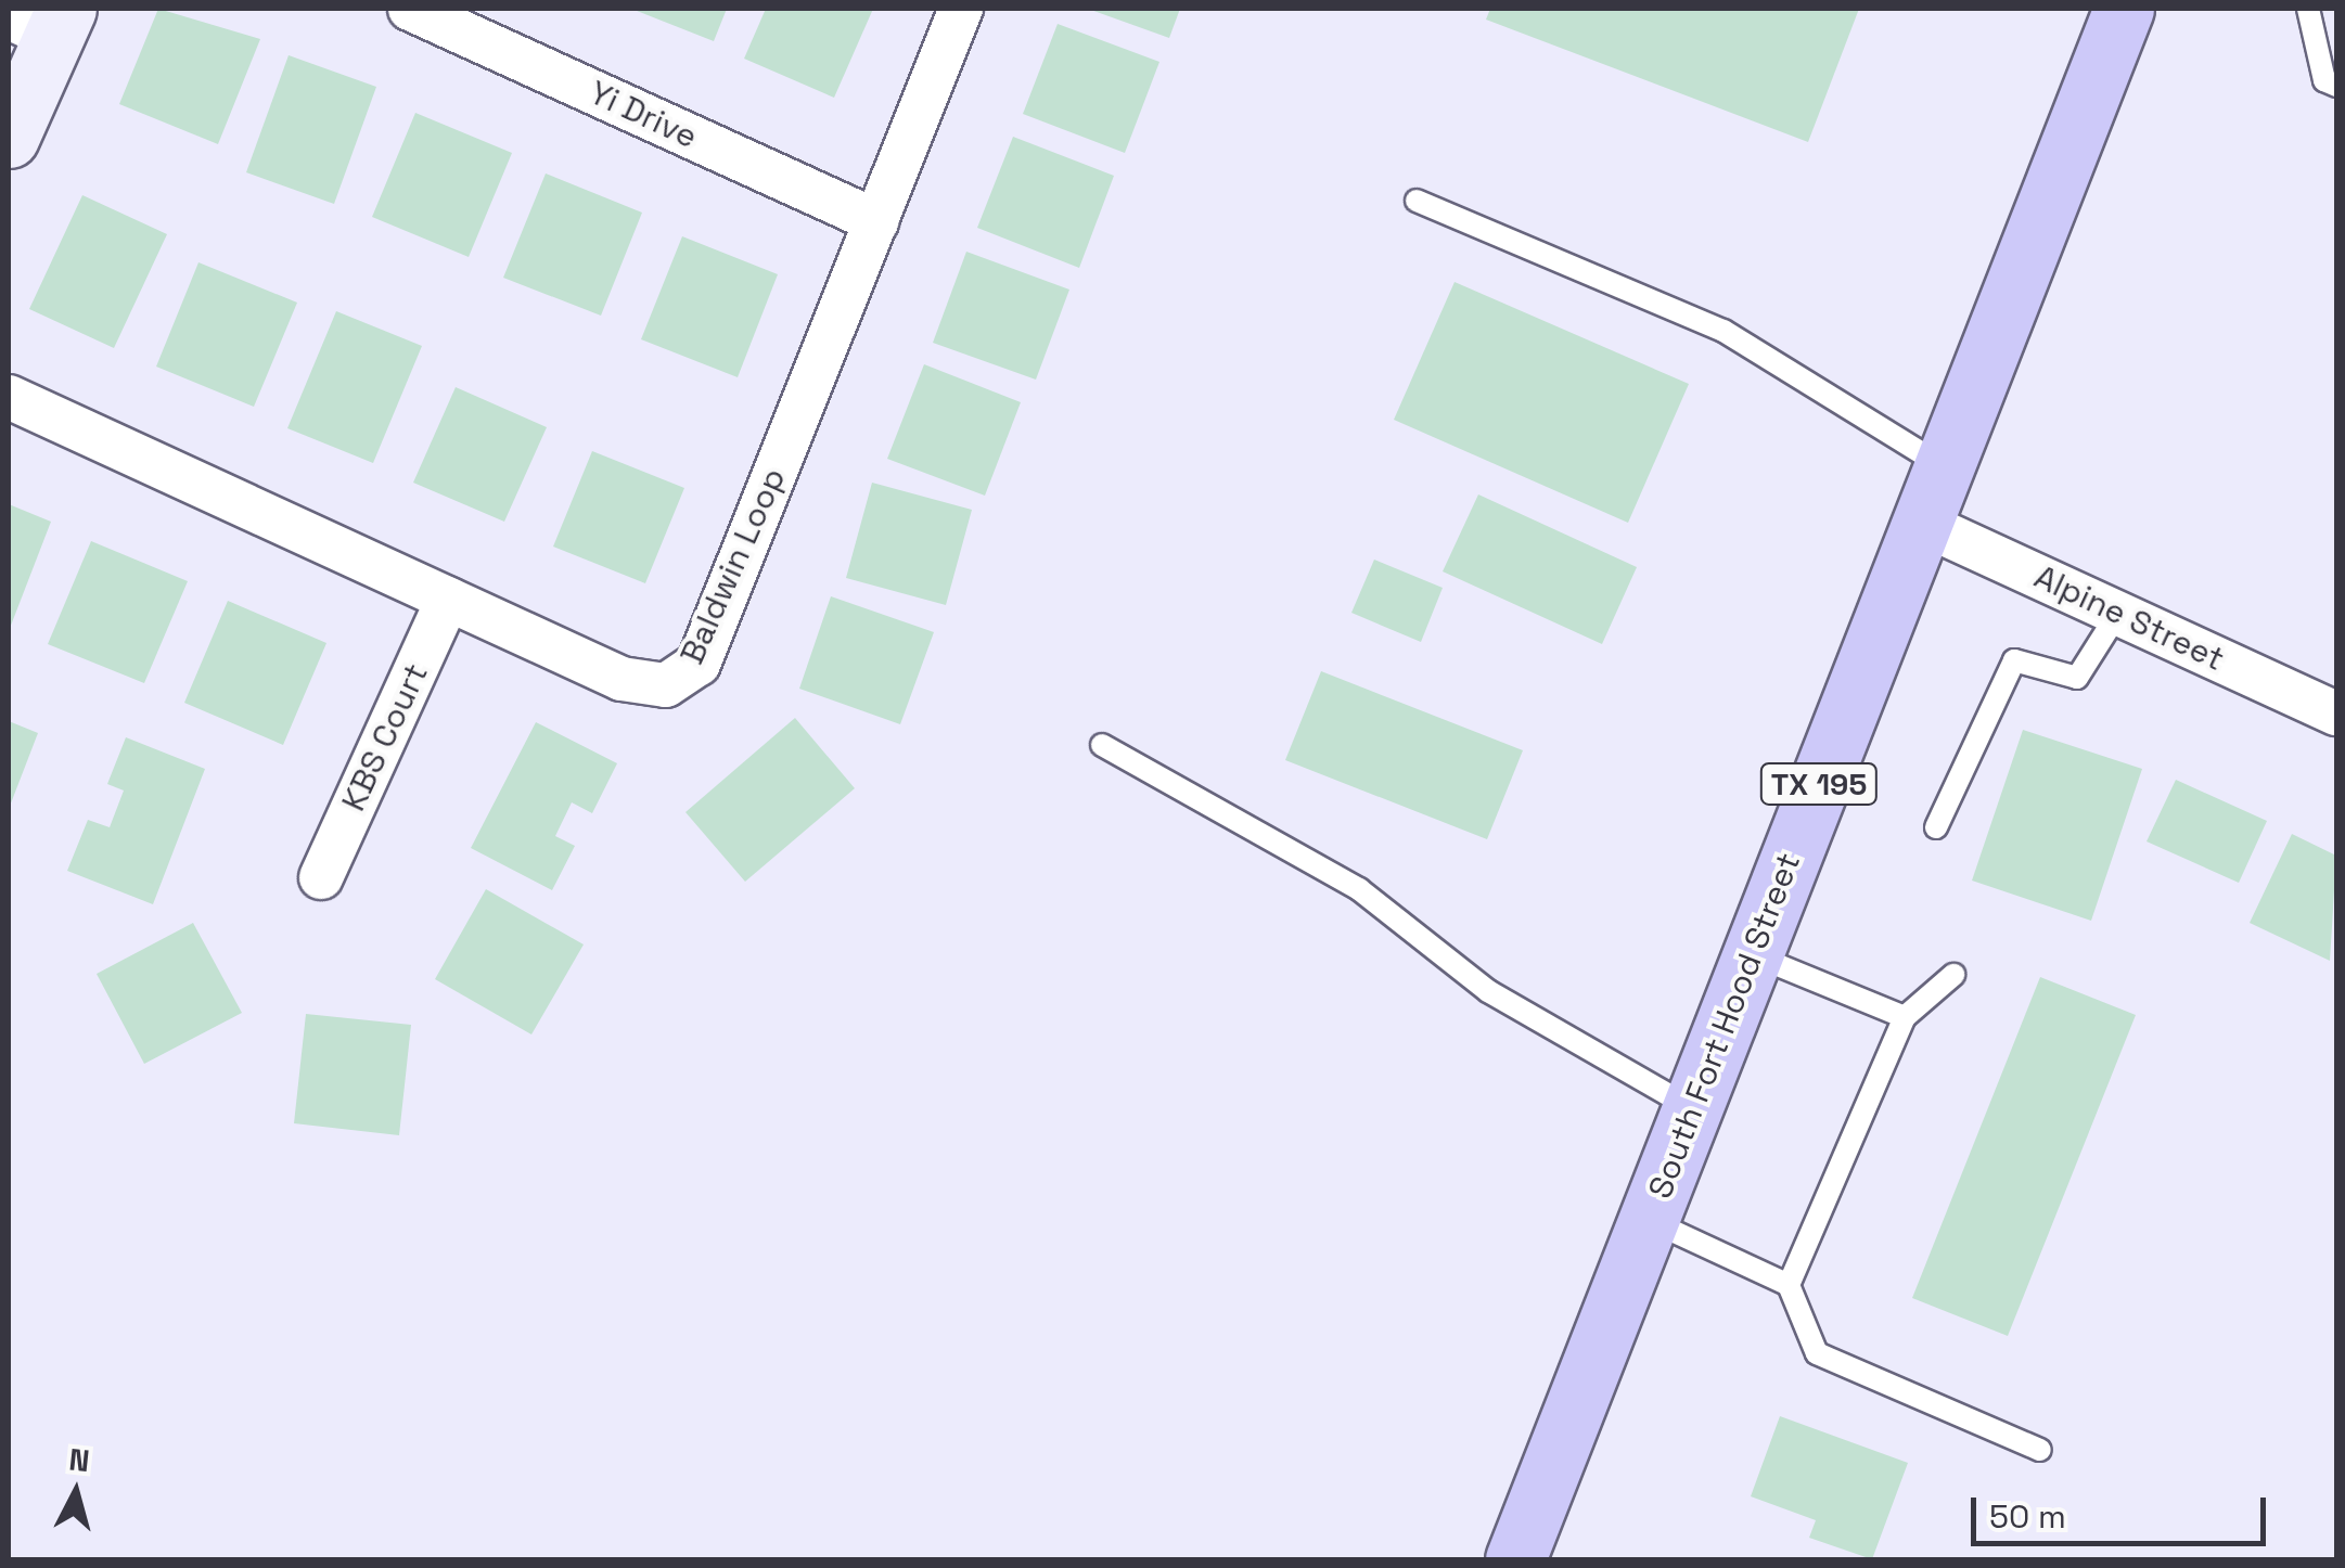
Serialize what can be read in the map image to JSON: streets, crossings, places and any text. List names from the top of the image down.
{
  "streets": {
    "highway": ["TX 195", "South Fort Hood Street"],
    "street": [
      "Yi Drive",
      "Baldwin Loop",
      "Alpine Street",
      "KBS Court"
    ]
  },
  "crossings": [
    ["Yi Drive", "Baldwin Loop"],
    ["Baldwin Loop", "KBS Court"],
    ["Alpine Street", "South Fort Hood Street"]
  ],
  "scale_bar": "50 m",
  "north": "top"
}
